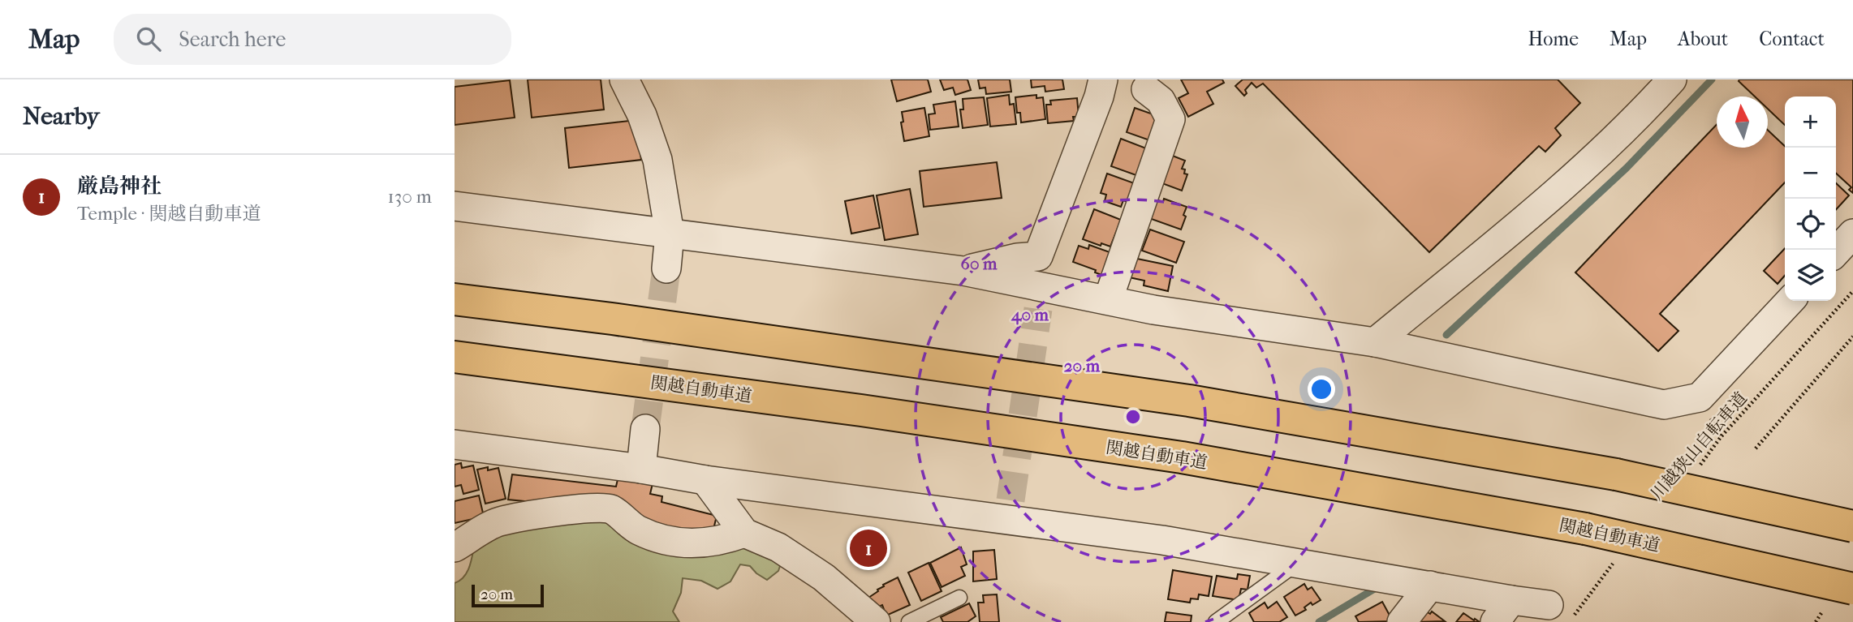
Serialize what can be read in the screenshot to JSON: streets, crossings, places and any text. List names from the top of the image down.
{
  "streets": {
    "highway": ["関越自動車道"],
    "path": ["川越狭山自転車道"]
  },
  "scale_bar": "20 m",
  "north": "top",
  "page": {
    "header": "Map",
    "search": "Search here",
    "nav": [
      "Home",
      "Map",
      "About",
      "Contact"
    ],
    "heading": "Nearby",
    "map_buttons": ["+", "−"],
    "list": [
      {
        "mark": "1",
        "name": "厳島神社",
        "note": "Temple · 関越自動車道",
        "value": "130 m"
      }
    ],
    "pins": "1",
    "scale": "20 m"
  },
  "rings": ["60 m", "40 m", "20 m"]
}
